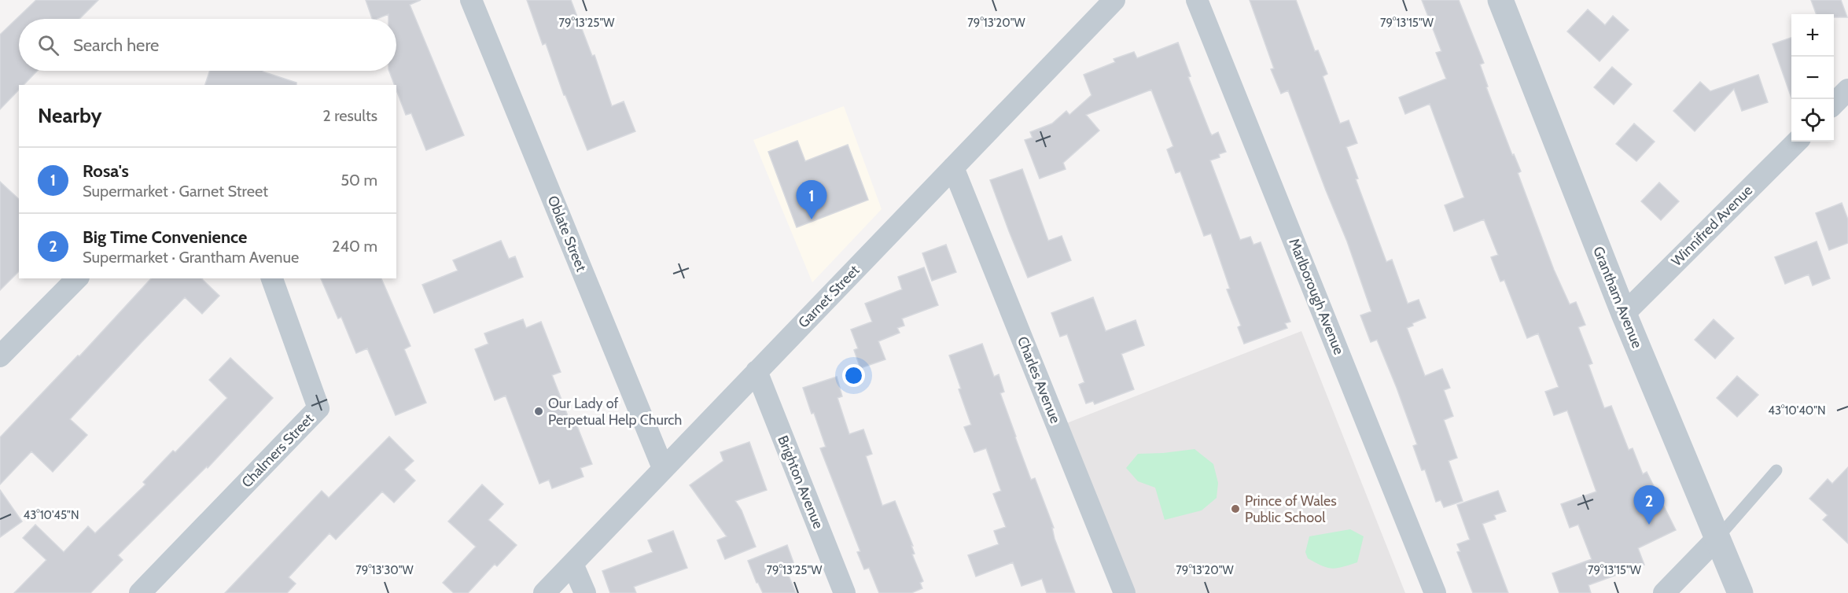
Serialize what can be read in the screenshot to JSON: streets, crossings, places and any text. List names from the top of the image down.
{
  "streets": {
    "street": [
      "Winnifred Avenue",
      "Oblate Street",
      "Garnet Street",
      "Marlborough Avenue",
      "Grantham Avenue",
      "Charles Avenue",
      "Chalmers Street",
      "Brighton Avenue"
    ]
  },
  "crossings": [
    ["Winnifred Avenue", "Grantham Avenue"],
    ["Oblate Street", "Garnet Street"],
    ["Garnet Street", "Charles Avenue"],
    ["Garnet Street", "Brighton Avenue"]
  ],
  "places": ["Our Lady of Perpetual Help Church", "Prince of Wales Public School"],
  "page": {
    "map_buttons": ["+", "−"],
    "search": "Search here",
    "heading": ["Nearby", "2 results"],
    "list": [
      {
        "mark": "1",
        "name": "Rosa's",
        "note": "Supermarket · Garnet Street",
        "value": "50 m"
      },
      {
        "mark": "2",
        "name": "Big Time Convenience",
        "note": "Supermarket · Grantham Avenue",
        "value": "240 m"
      }
    ],
    "pins": ["1", "2"]
  },
  "coordinates": [
    "79°13'15\"W",
    "79°13'25\"W",
    "79°13'20\"W",
    "43°10'40\"N",
    "43°10'45\"N",
    "79°13'30\"W"
  ]
}
